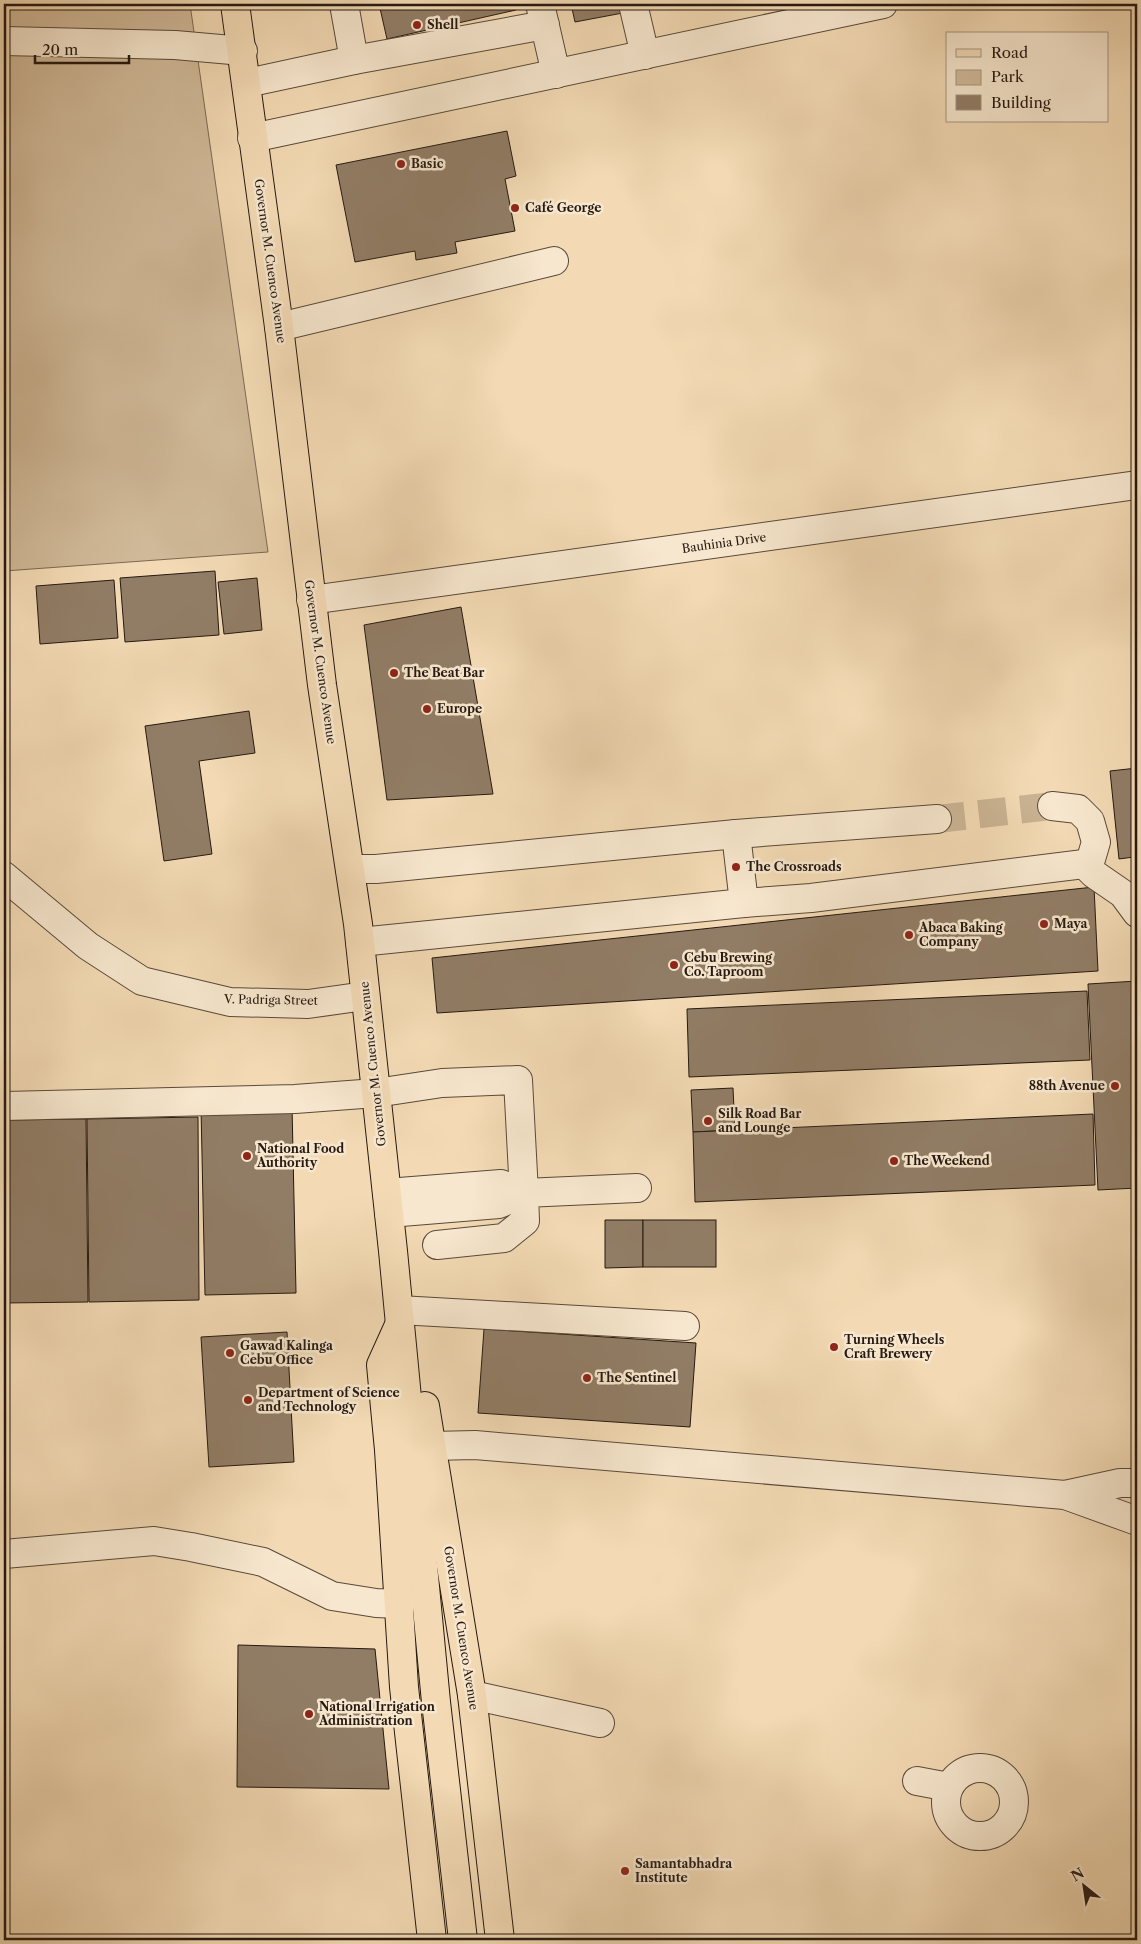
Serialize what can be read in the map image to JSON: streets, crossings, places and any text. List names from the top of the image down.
{
  "streets": {
    "main road": ["Governor M. Cuenco Avenue"],
    "street": ["Bauhinia Drive", "V. Padriga Street"]
  },
  "crossings": [
    ["Governor M. Cuenco Avenue", "Bauhinia Drive"],
    ["Governor M. Cuenco Avenue", "V. Padriga Street"]
  ],
  "places": [
    "Shell",
    "Basic",
    "Café George",
    "The Beat Bar",
    "Europe",
    "The Crossroads",
    "Maya",
    "Abaca Baking Company",
    "Cebu Brewing Co. Taproom",
    "88th Avenue",
    "Silk Road Bar and Lounge",
    "National Food Authority",
    "The Weekend",
    "Turning Wheels Craft Brewery",
    "Gawad Kalinga Cebu Office",
    "The Sentinel",
    "Department of Science and Technology",
    "National Irrigation Administration",
    "Samantabhadra Institute"
  ],
  "legend": ["Road", "Park", "Building"],
  "scale_bar": "20 m",
  "north": "top left"
}
